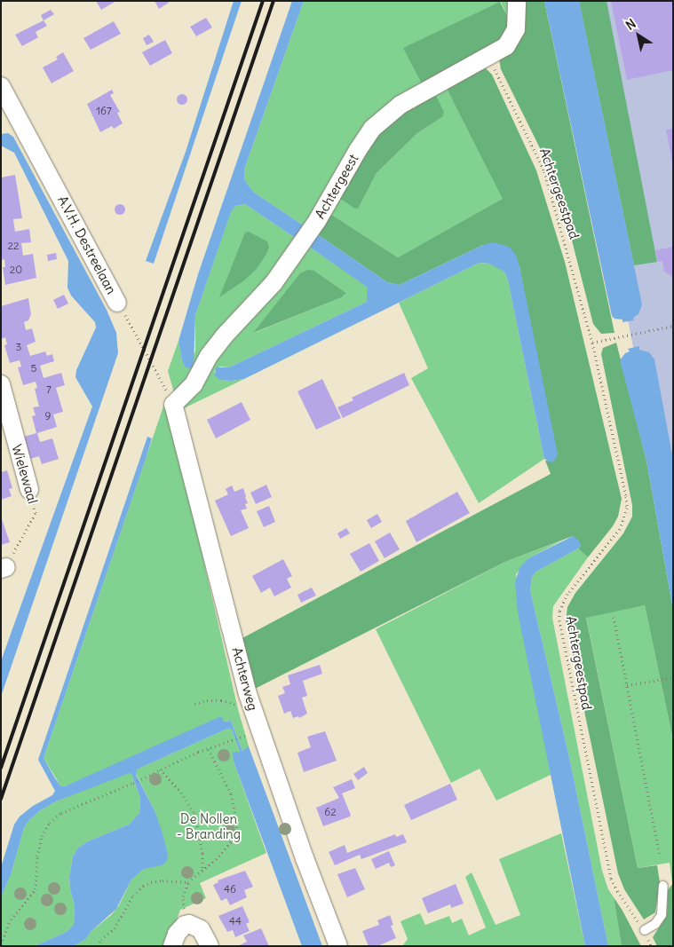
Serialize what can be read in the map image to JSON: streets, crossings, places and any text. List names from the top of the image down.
{
  "streets": {
    "street": [
      "Achtergeest",
      "A.V.H. Destreelaan",
      "Wielewaal",
      "Achterweg"
    ],
    "path": ["Achtergeestpad"]
  },
  "crossings": [
    ["Achtergeest", "Achtergeestpad"],
    ["Achtergeest", "A.V.H. Destreelaan"],
    ["Achtergeest", "Achterweg"],
    ["A.V.H. Destreelaan", "Achterweg"]
  ],
  "parks": ["De Nollen - Branding"],
  "house_numbers": [
    "167",
    "22",
    "20",
    "3",
    "5",
    "7",
    "9",
    "62",
    "46",
    "44"
  ],
  "north": "top left"
}
